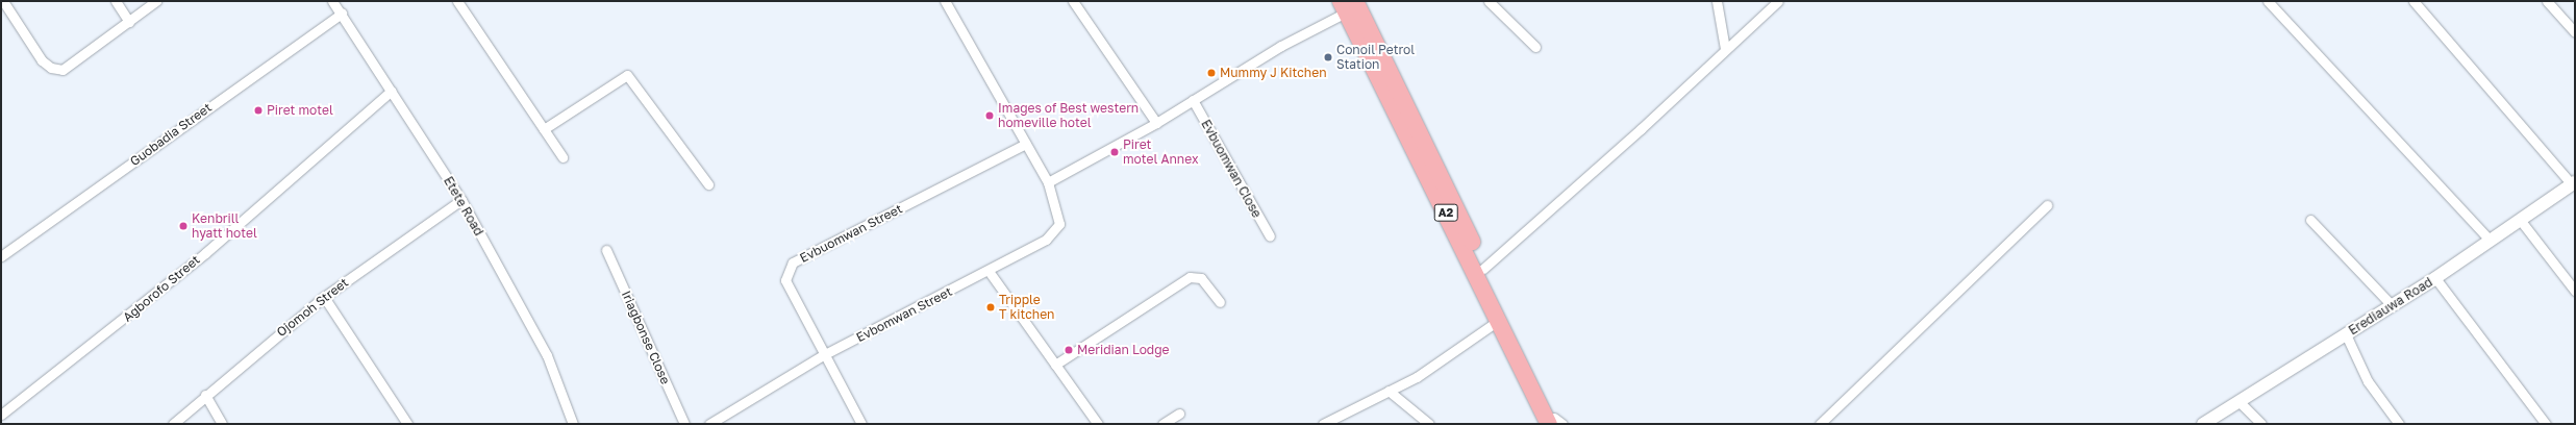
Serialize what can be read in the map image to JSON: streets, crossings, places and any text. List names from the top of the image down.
{
  "streets": {
    "highway": ["A2"],
    "street": [
      "Guobadia Street",
      "Evbuomwan Close",
      "Etete Road",
      "Evbuomwan Street",
      "Agborofo Street",
      "Erediauwa Road",
      "Ojomoh Street",
      "Evbomwan Street",
      "Iriagbonse Close"
    ]
  },
  "crossings": [
    ["Guobadia Street", "Etete Road"],
    ["Etete Road", "Agborofo Street"],
    ["Etete Road", "Ojomoh Street"],
    ["Evbuomwan Street", "Evbomwan Street"]
  ],
  "places": [
    "Conoil Petrol Station",
    "Mummy J Kitchen",
    "Piret motel",
    "Images of Best western homeville hotel",
    "Piret motel Annex",
    "Kenbrill hyatt hotel",
    "Tripple T kitchen",
    "Meridian Lodge"
  ]
}
